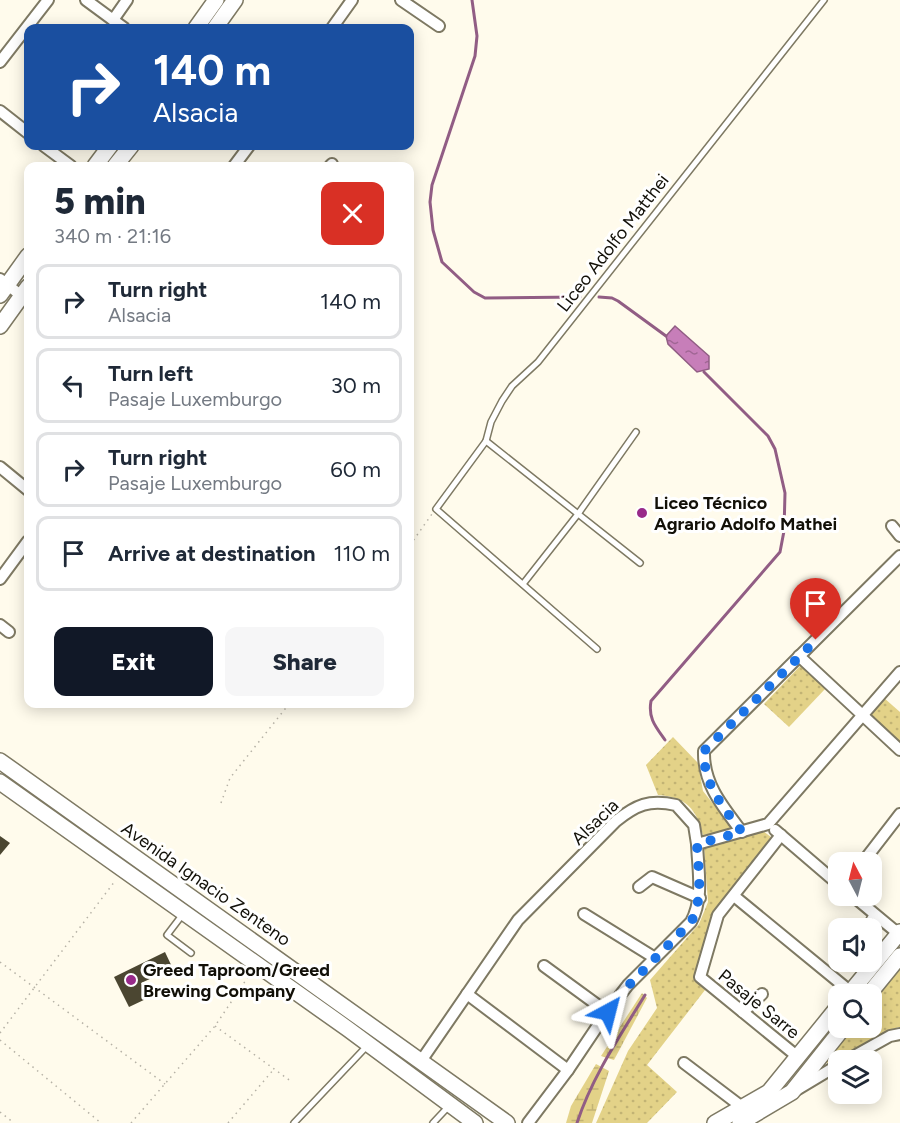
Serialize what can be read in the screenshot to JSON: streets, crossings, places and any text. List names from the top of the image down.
{
  "streets": {
    "main road": ["Avenida Ignacio Zenteno"],
    "street": ["Alsacia", "Pasaje Sarre"],
    "lane": ["Liceo Adolfo Matthei"]
  },
  "crossings": [
    ["Alsacia", "Avenida Ignacio Zenteno"]
  ],
  "places": ["Liceo Técnico Agrario Adolfo Mathei", "Greed Taproom/Greed Brewing Company"],
  "north": "top",
  "page": {
    "turn": ["140 m", "Alsacia"],
    "heading": ["5 min", "340 m · 21:16"],
    "list": [
      {
        "name": "Turn right",
        "note": "Alsacia",
        "value": "140 m"
      },
      {
        "name": "Turn left",
        "note": "Pasaje Luxemburgo",
        "value": "30 m"
      },
      {
        "name": "Turn right",
        "note": "Pasaje Luxemburgo",
        "value": "60 m"
      },
      {
        "name": "Arrive at destination",
        "value": "110 m"
      }
    ],
    "buttons": ["Exit", "Share"]
  }
}
